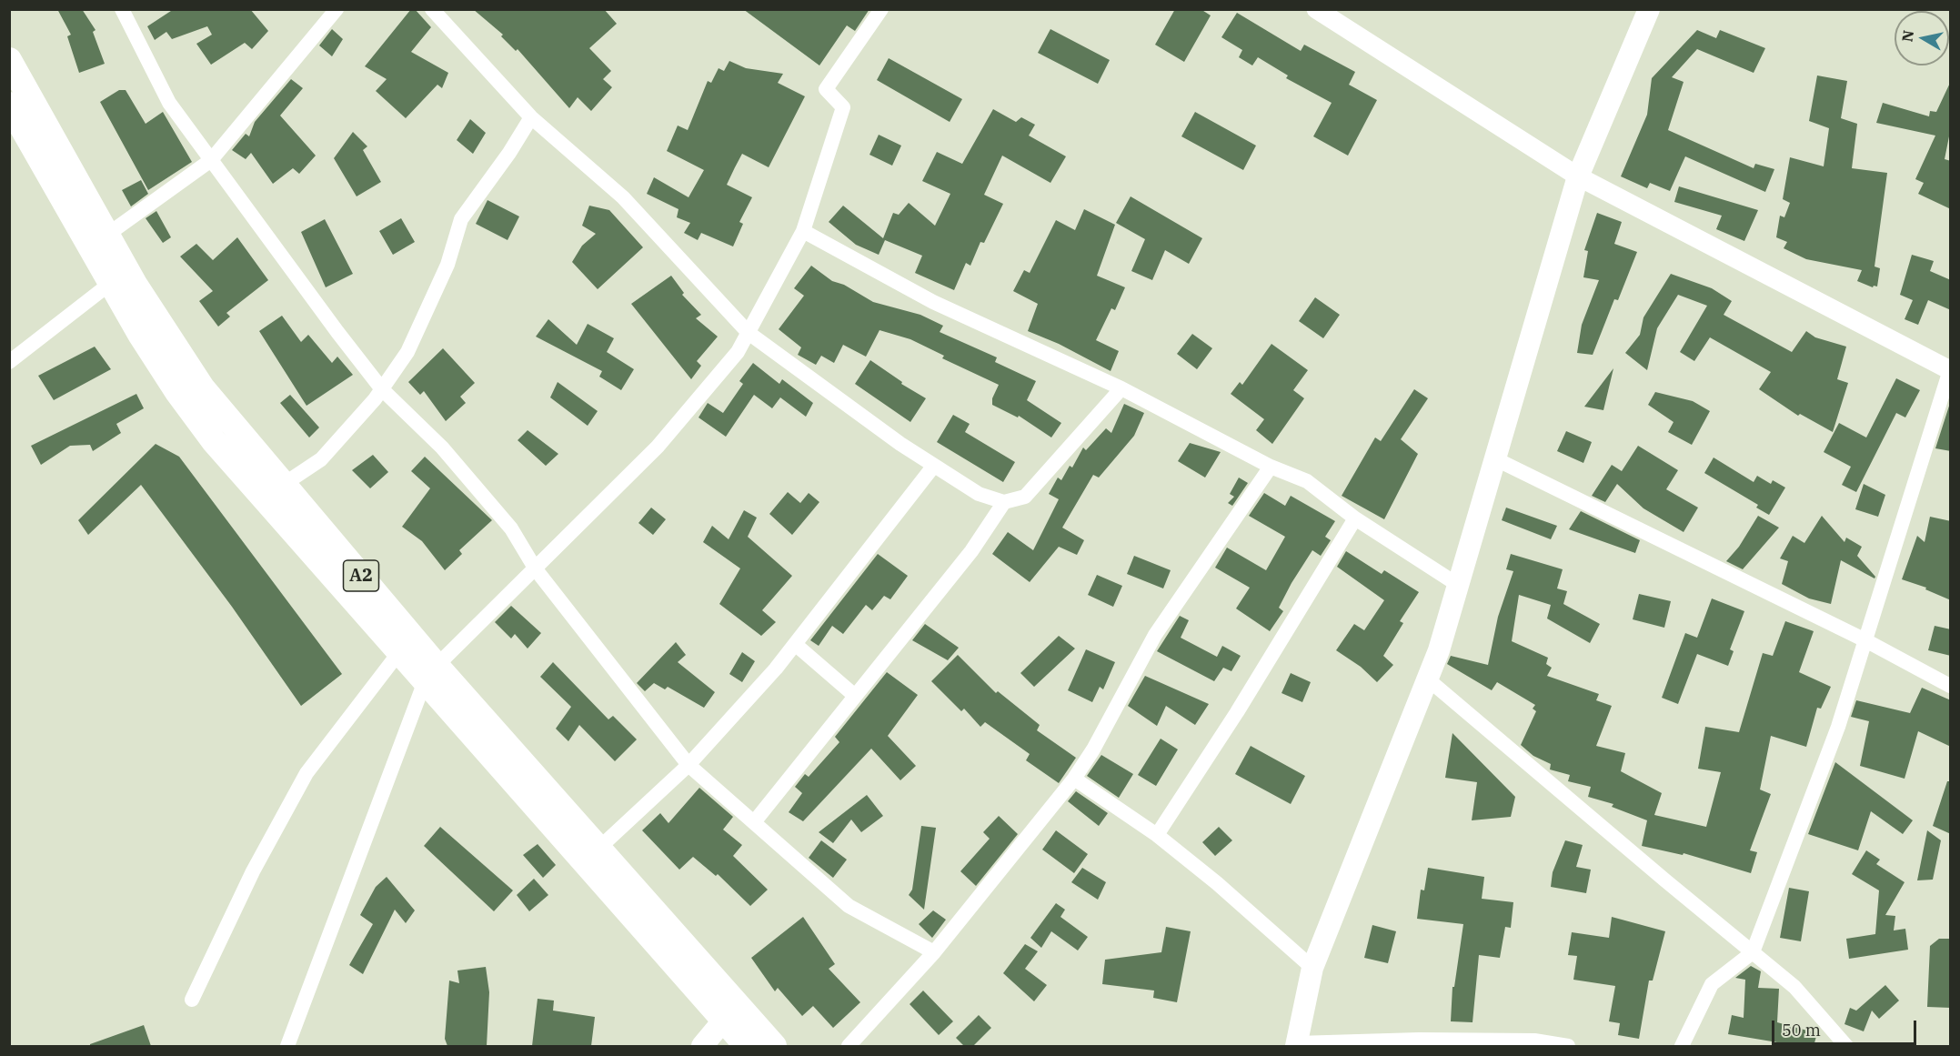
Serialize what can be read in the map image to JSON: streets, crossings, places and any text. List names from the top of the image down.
{
  "streets": {
    "highway": ["A2"]
  },
  "scale_bar": "50 m",
  "north": "left"
}
